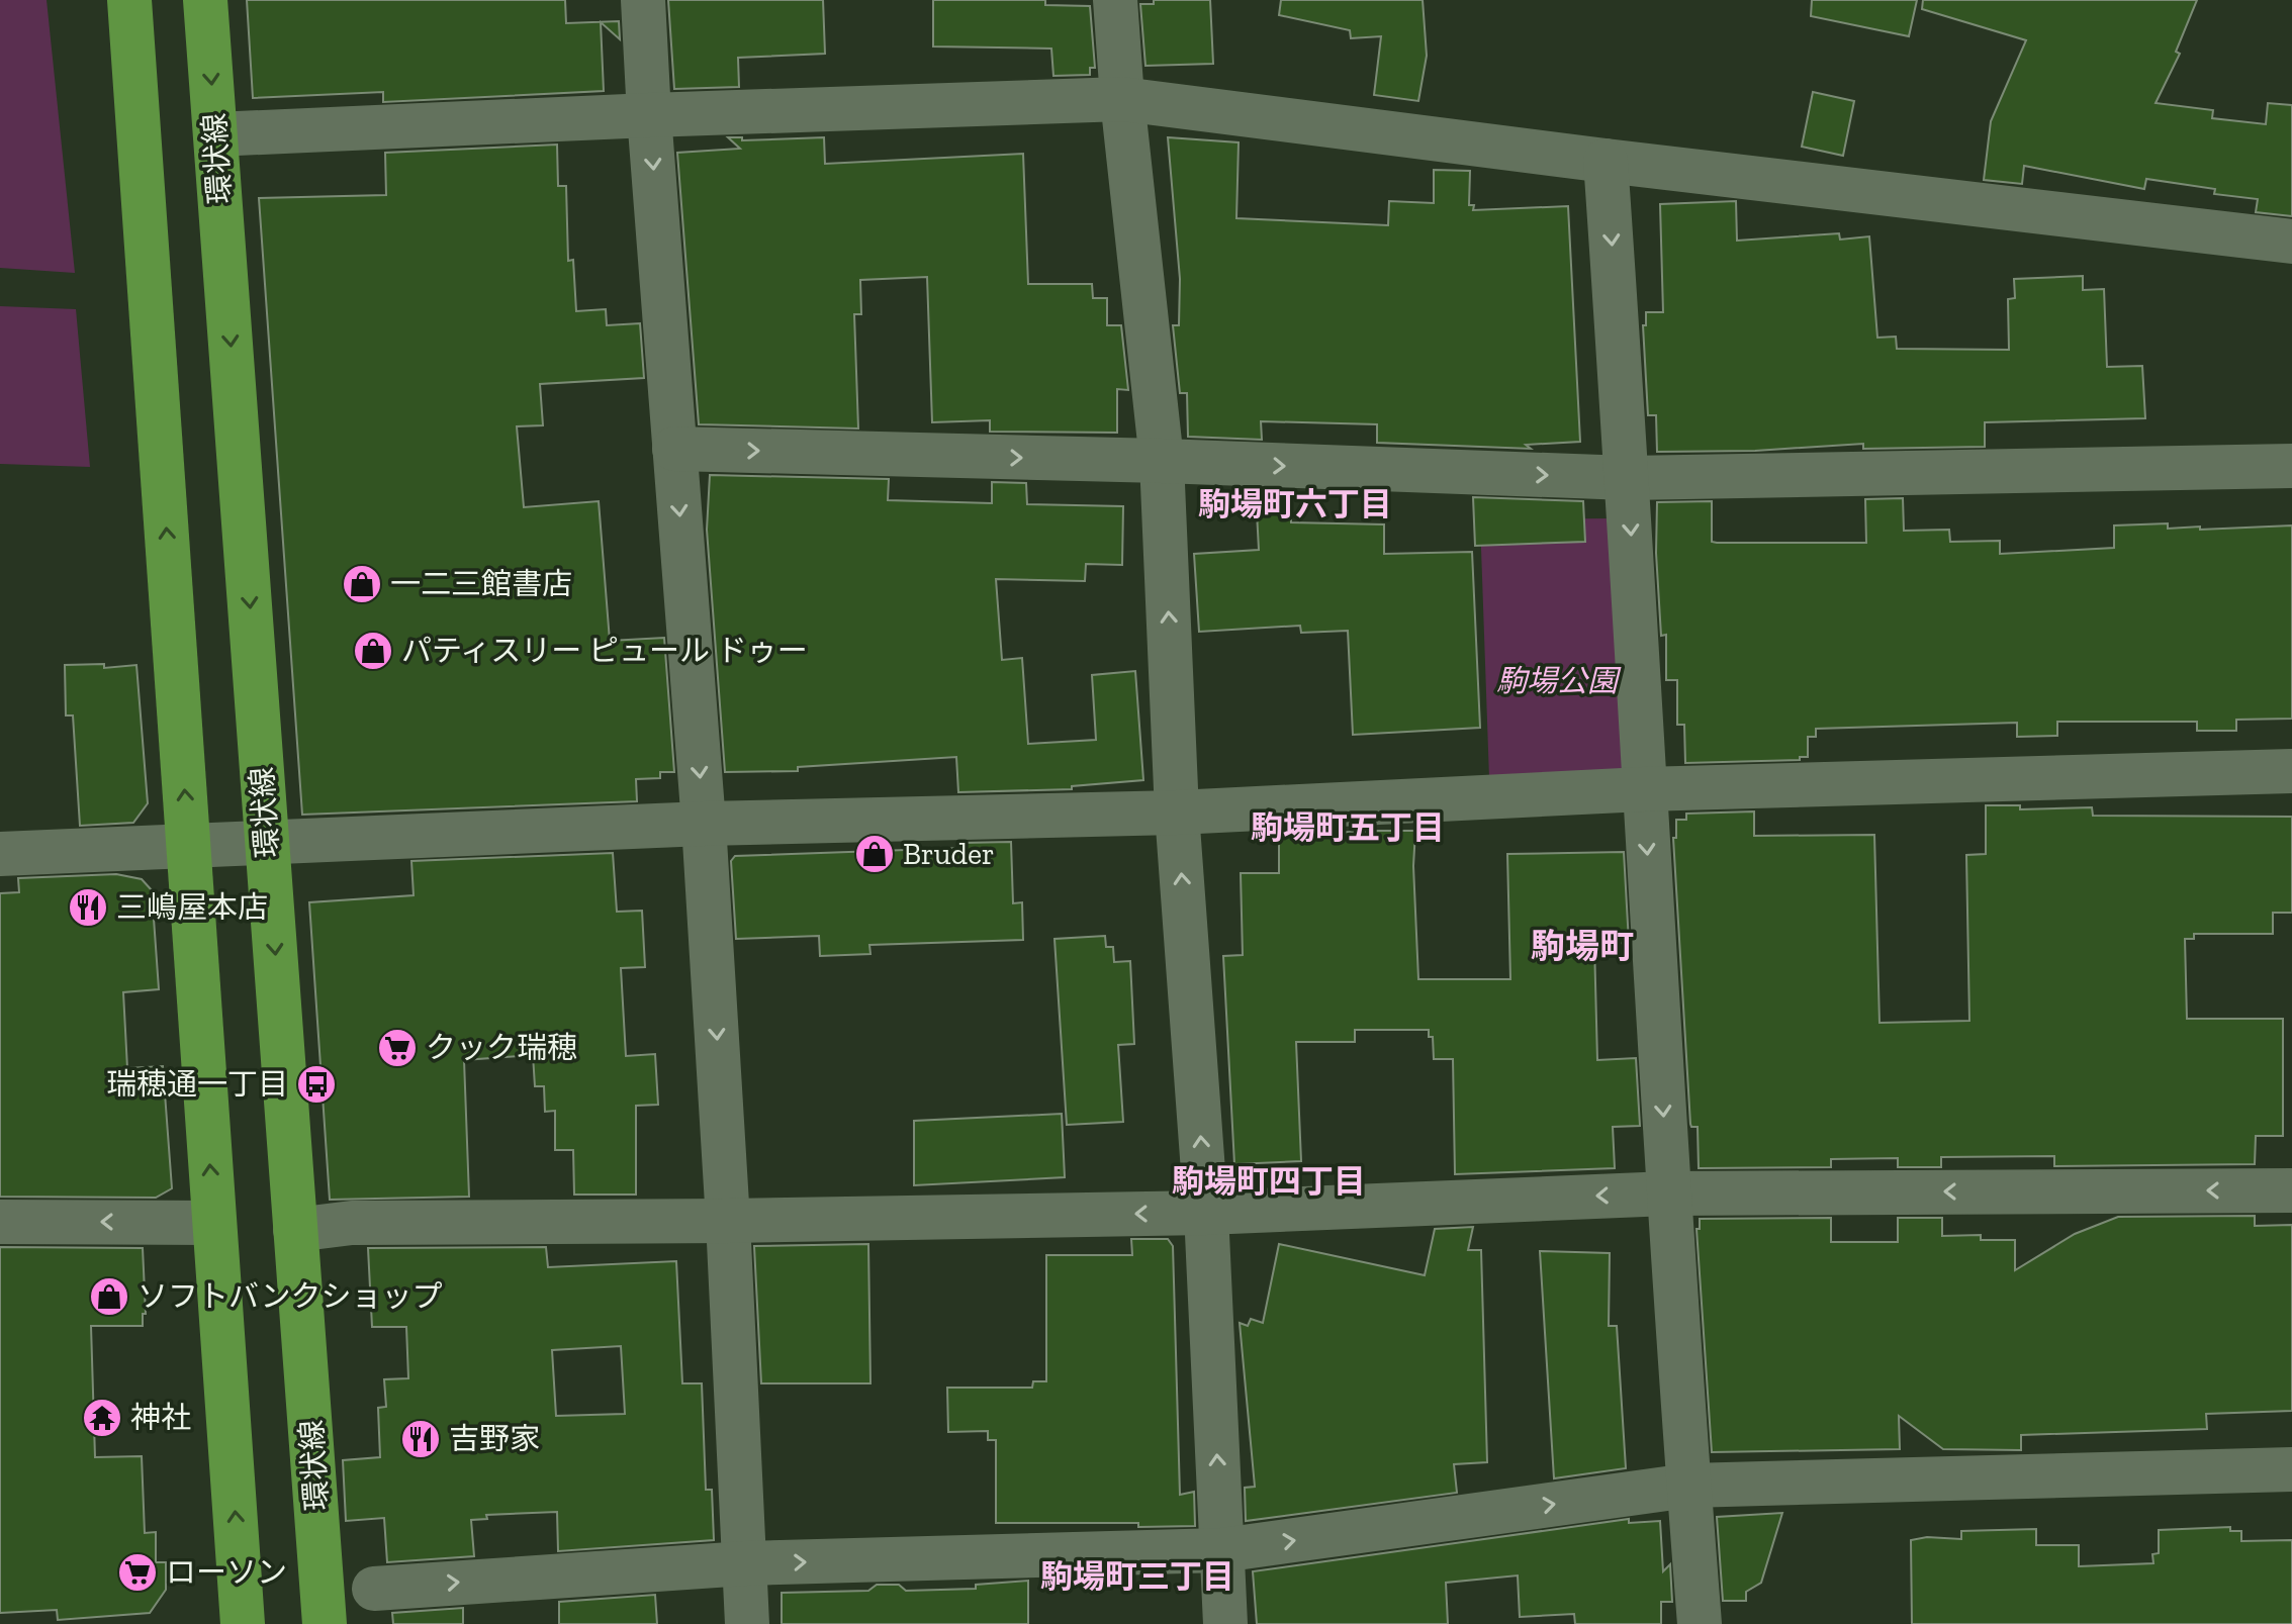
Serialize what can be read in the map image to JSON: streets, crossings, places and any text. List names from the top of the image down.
{
  "streets": {
    "main road": ["環状線"]
  },
  "districts": [
    "駒場町六丁目",
    "駒場町五丁目",
    "駒場町",
    "駒場町四丁目",
    "駒場町三丁目"
  ],
  "parks": ["駒場公園"],
  "places": {
    "shop": [
      "一二三館書店",
      "パティスリー ピュール ドゥー",
      "Bruder",
      "ソフトバンクショップ"
    ],
    "restaurant": ["三嶋屋本店", "吉野家"],
    "supermarket": ["クック瑞穂", "ローソン"],
    "bus stop": ["瑞穂通一丁目"],
    "temple": ["神社"]
  }
}
